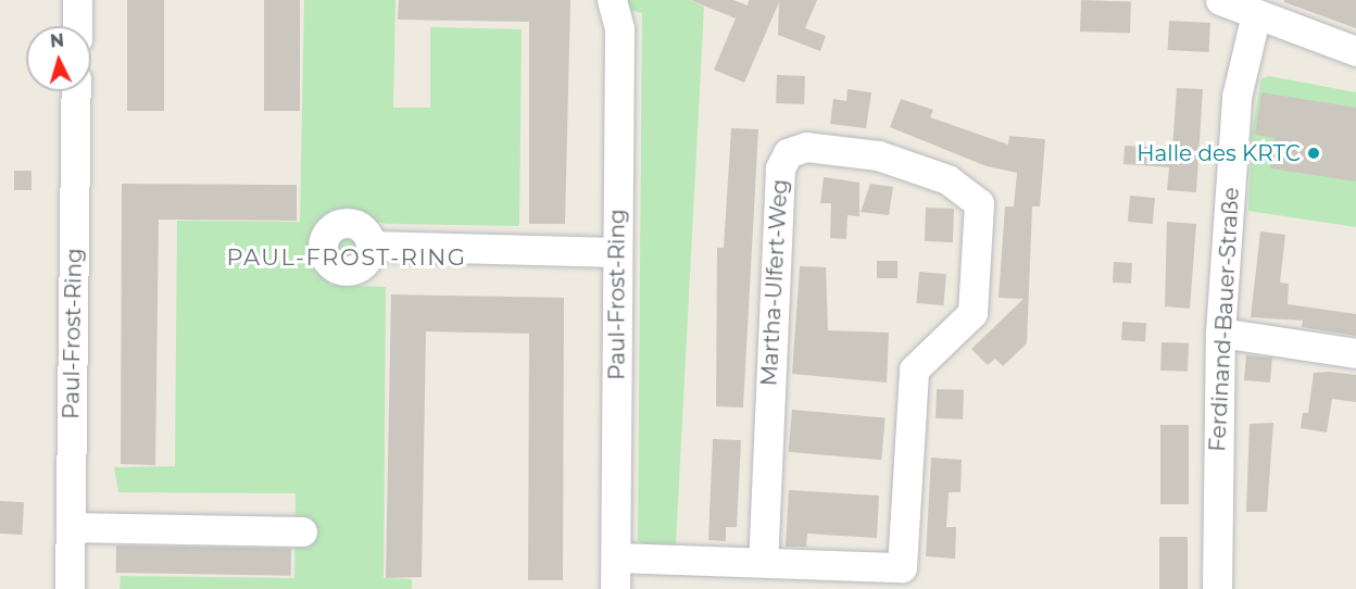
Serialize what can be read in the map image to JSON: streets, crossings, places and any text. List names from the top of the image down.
{
  "streets": {
    "street": ["Martha-Ulfert-Weg", "Paul-Frost-Ring", "Ferdinand-Bauer-Straße"]
  },
  "crossings": [
    ["Martha-Ulfert-Weg", "Paul-Frost-Ring"]
  ],
  "districts": ["PAUL-FROST-RING"],
  "places": ["Halle des KRTC"],
  "north": "top"
}
